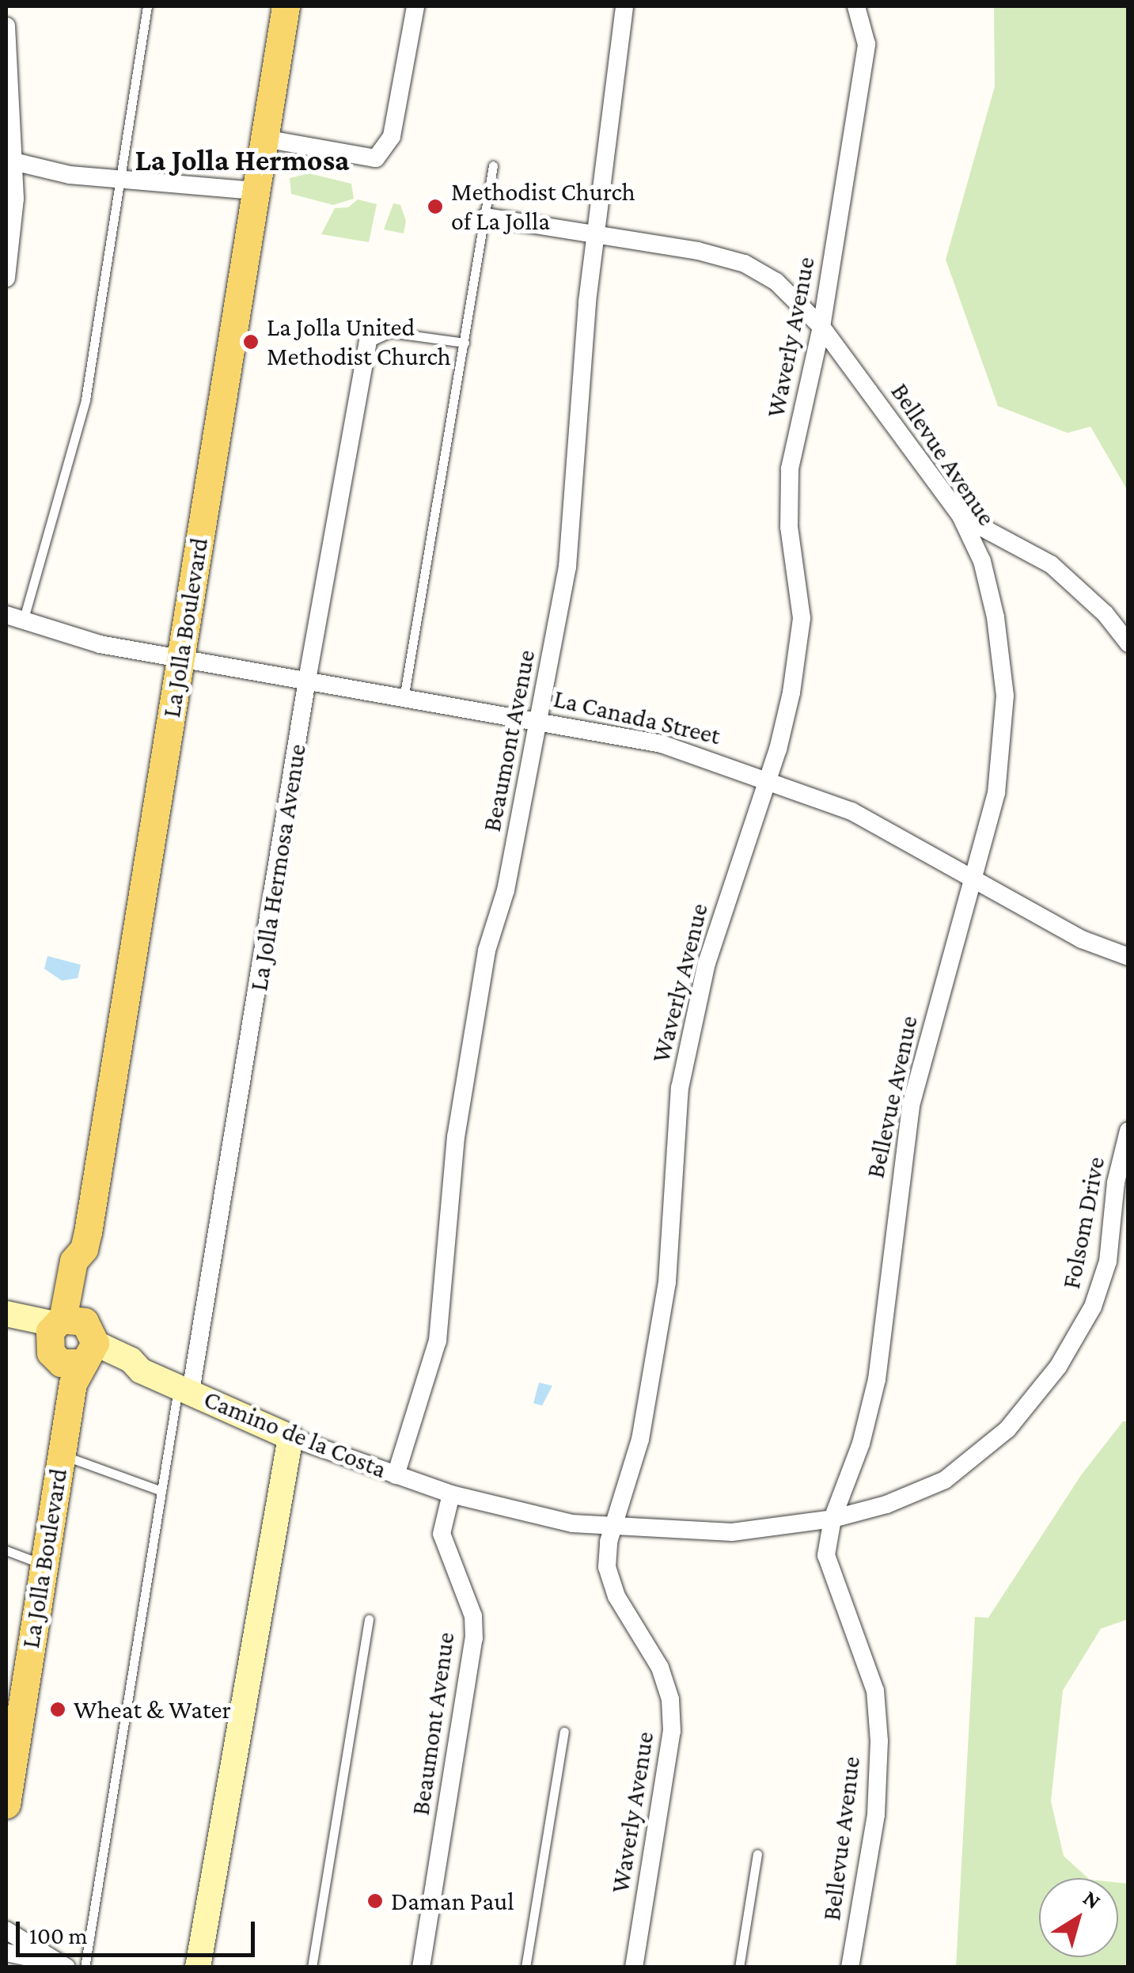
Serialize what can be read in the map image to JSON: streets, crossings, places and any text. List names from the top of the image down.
{
  "streets": {
    "main road": ["La Jolla Boulevard"],
    "street": [
      "Waverly Avenue",
      "Bellevue Avenue",
      "La Canada Street",
      "Beaumont Avenue",
      "La Jolla Hermosa Avenue",
      "Folsom Drive",
      "Camino de la Costa"
    ]
  },
  "crossings": [
    ["Waverly Avenue", "Bellevue Avenue"],
    ["Waverly Avenue", "La Canada Street"],
    ["Waverly Avenue", "Camino de la Costa"],
    ["Bellevue Avenue", "La Canada Street"],
    ["Bellevue Avenue", "Beaumont Avenue"],
    ["Bellevue Avenue", "Folsom Drive"],
    ["Bellevue Avenue", "Camino de la Costa"],
    ["La Jolla Boulevard", "La Canada Street"],
    ["La Jolla Boulevard", "Camino de la Costa"],
    ["La Canada Street", "Beaumont Avenue"],
    ["La Canada Street", "La Jolla Hermosa Avenue"],
    ["Beaumont Avenue", "Camino de la Costa"],
    ["La Jolla Hermosa Avenue", "Camino de la Costa"],
    ["Folsom Drive", "Camino de la Costa"]
  ],
  "districts": ["La Jolla Hermosa"],
  "places": [
    "Methodist Church of La Jolla",
    "La Jolla United Methodist Church",
    "Wheat & Water",
    "Daman Paul"
  ],
  "scale_bar": "100 m",
  "north": "top right"
}
